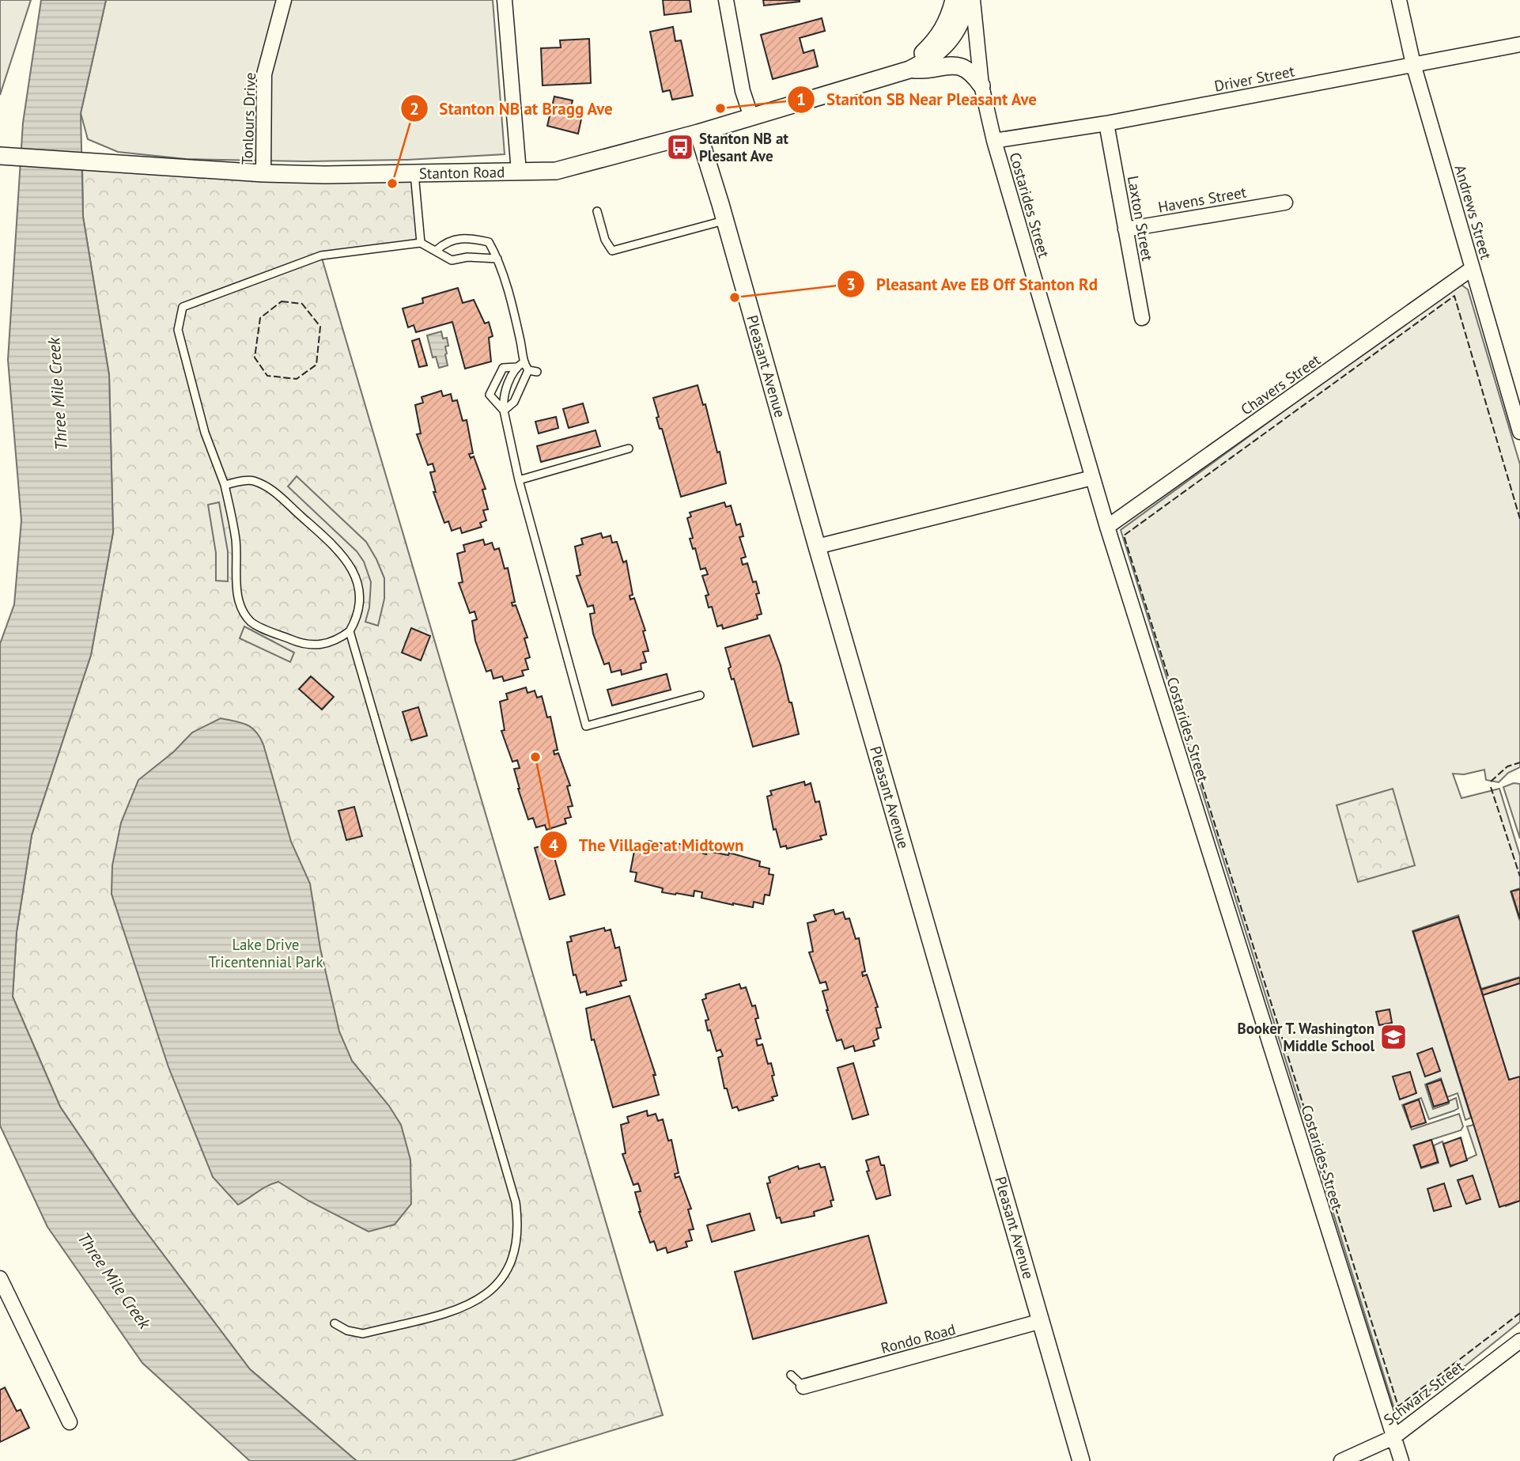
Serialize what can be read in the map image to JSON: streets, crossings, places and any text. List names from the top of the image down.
{
  "streets": {
    "street": [
      "Driver Street",
      "Tonlours Drive",
      "Stanton Road",
      "Havens Street",
      "Costarides Street",
      "Andrews Street",
      "Laxton Street",
      "Pleasant Avenue",
      "Chavers Street",
      "Rondo Road",
      "Schwarz Street"
    ]
  },
  "crossings": [
    ["Driver Street", "Costarides Street"],
    ["Driver Street", "Andrews Street"],
    ["Driver Street", "Laxton Street"],
    ["Tonlours Drive", "Stanton Road"],
    ["Stanton Road", "Costarides Street"],
    ["Stanton Road", "Pleasant Avenue"],
    ["Havens Street", "Laxton Street"],
    ["Costarides Street", "Chavers Street"],
    ["Costarides Street", "Schwarz Street"],
    ["Andrews Street", "Chavers Street"],
    ["Pleasant Avenue", "Rondo Road"]
  ],
  "water": ["Three Mile Creek"],
  "parks": ["Lake Drive Tricentennial Park"],
  "places": {
    "other": [
      "Stanton SB Near Pleasant Ave",
      "Stanton NB at Bragg Ave",
      "Pleasant Ave EB Off Stanton Rd",
      "The Village at Midtown"
    ],
    "bus stop": ["Stanton NB at Plesant Ave"],
    "school or university": ["Booker T. Washington Middle School"]
  }
}
